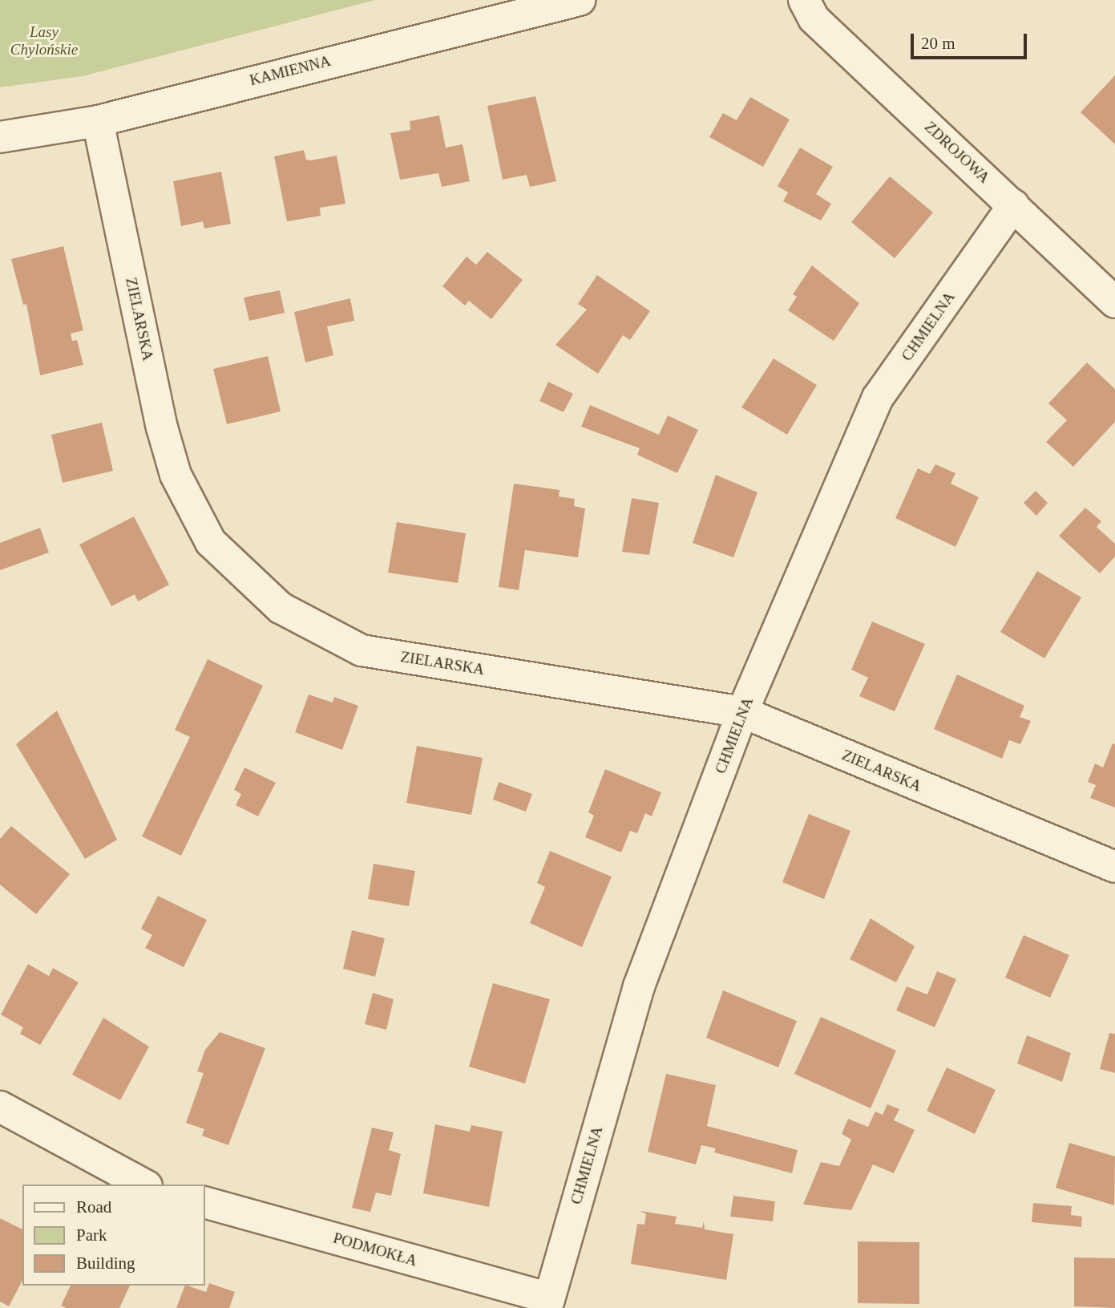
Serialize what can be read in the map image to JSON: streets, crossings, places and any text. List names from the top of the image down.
{
  "streets": {
    "street": [
      "KAMIENNA",
      "ZDROJOWA",
      "ZIELARSKA",
      "CHMIELNA",
      "PODMOKŁA"
    ]
  },
  "crossings": [
    ["KAMIENNA", "ZIELARSKA"],
    ["ZDROJOWA", "CHMIELNA"],
    ["ZIELARSKA", "CHMIELNA"],
    ["CHMIELNA", "PODMOKŁA"]
  ],
  "parks": ["Lasy Chylońskie"],
  "legend": ["Road", "Park", "Building"],
  "scale_bar": "20 m"
}
